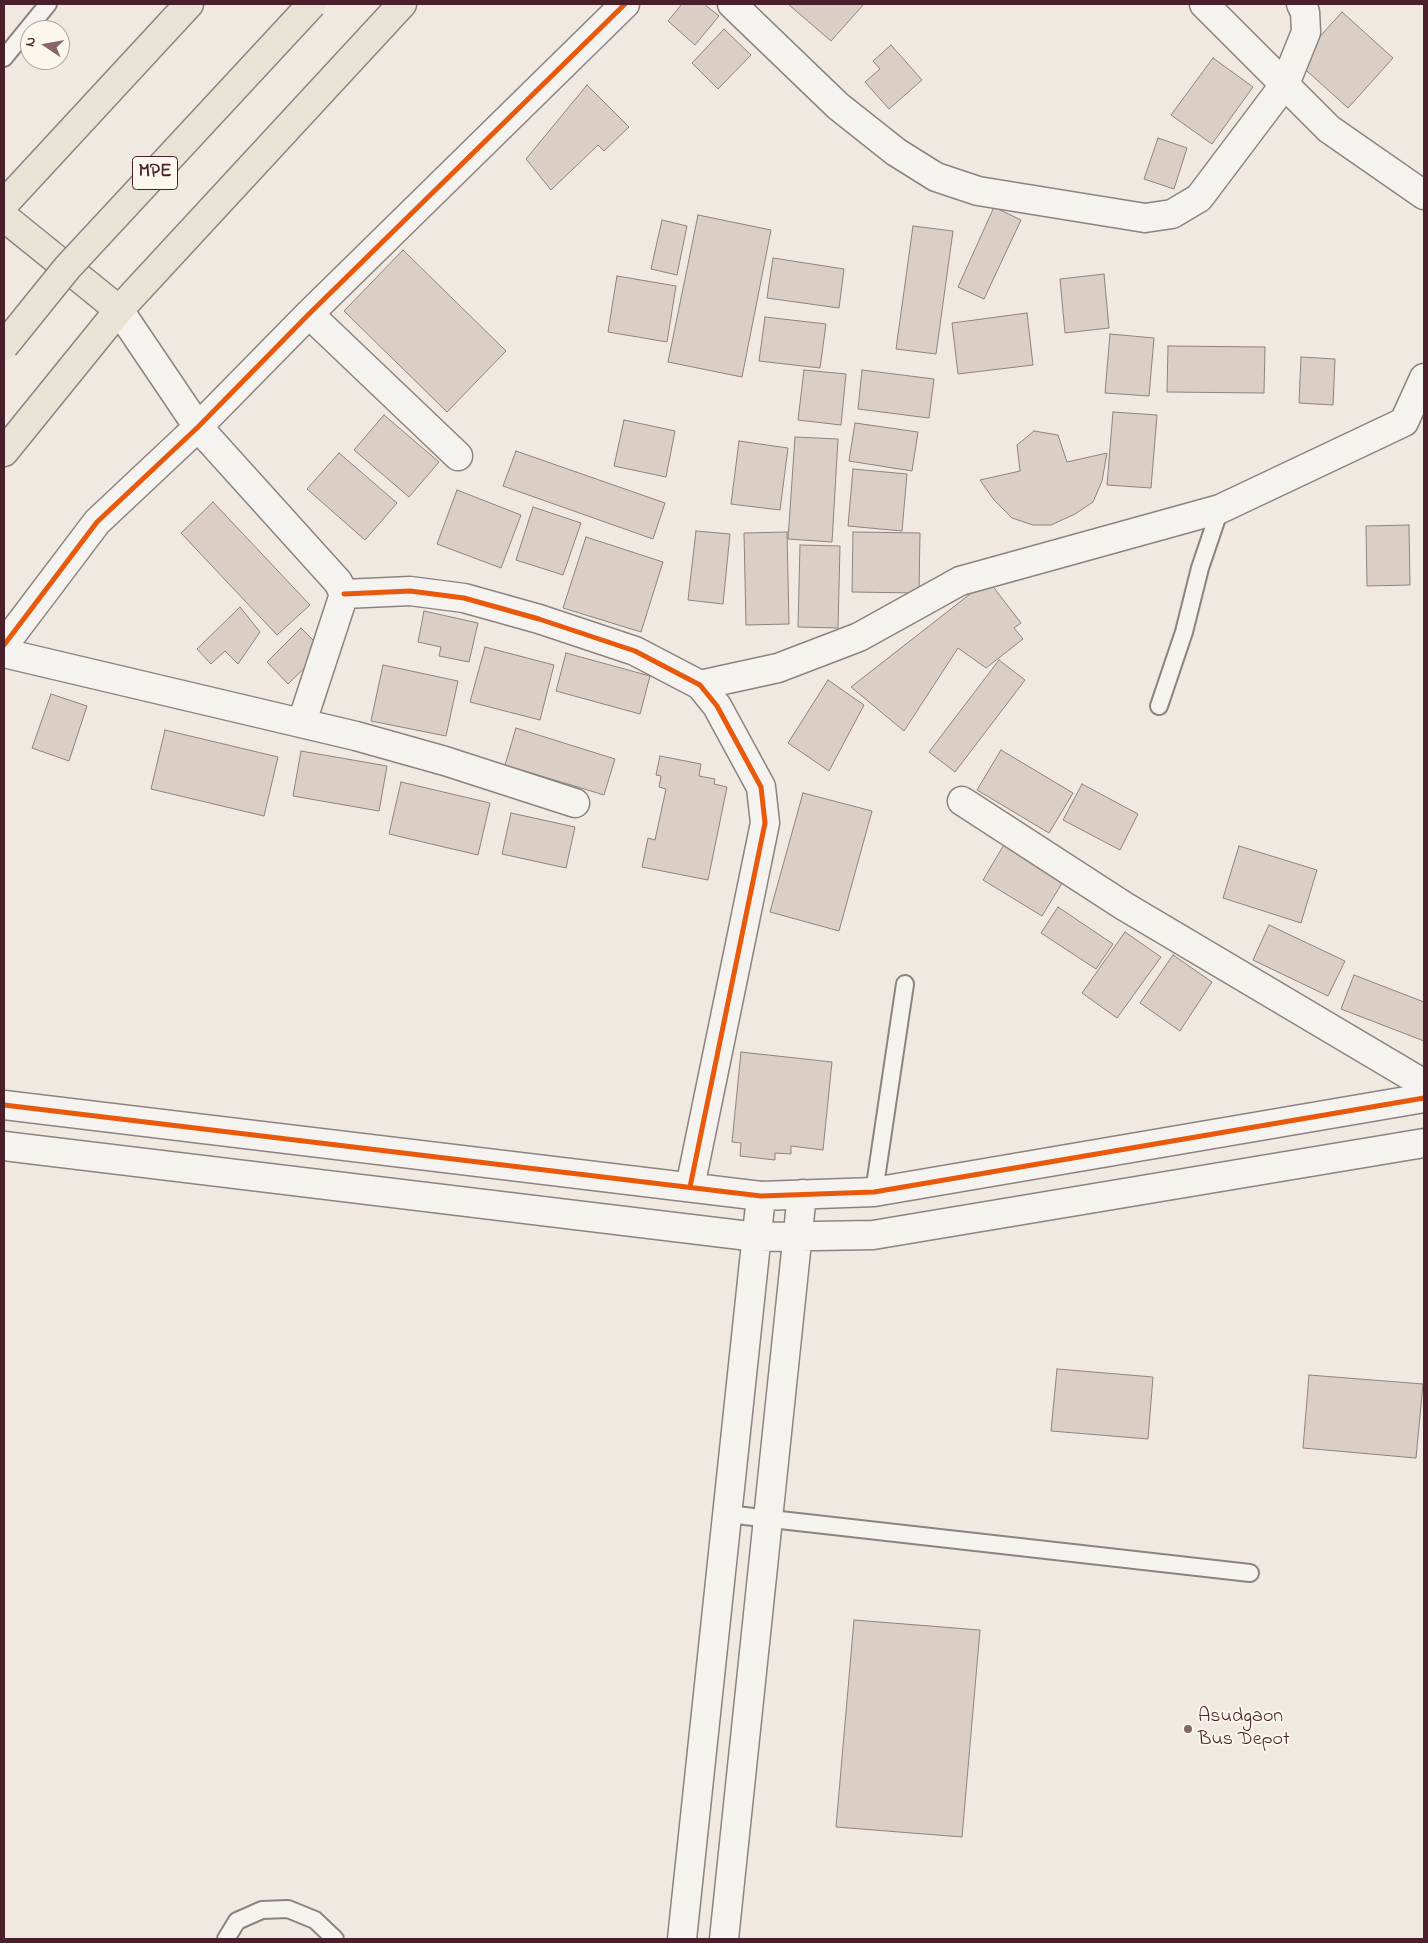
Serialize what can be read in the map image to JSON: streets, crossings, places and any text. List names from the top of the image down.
{
  "streets": {
    "highway": ["MPE"]
  },
  "places": ["Asudgaon Bus Depot"],
  "north": "left"
}
